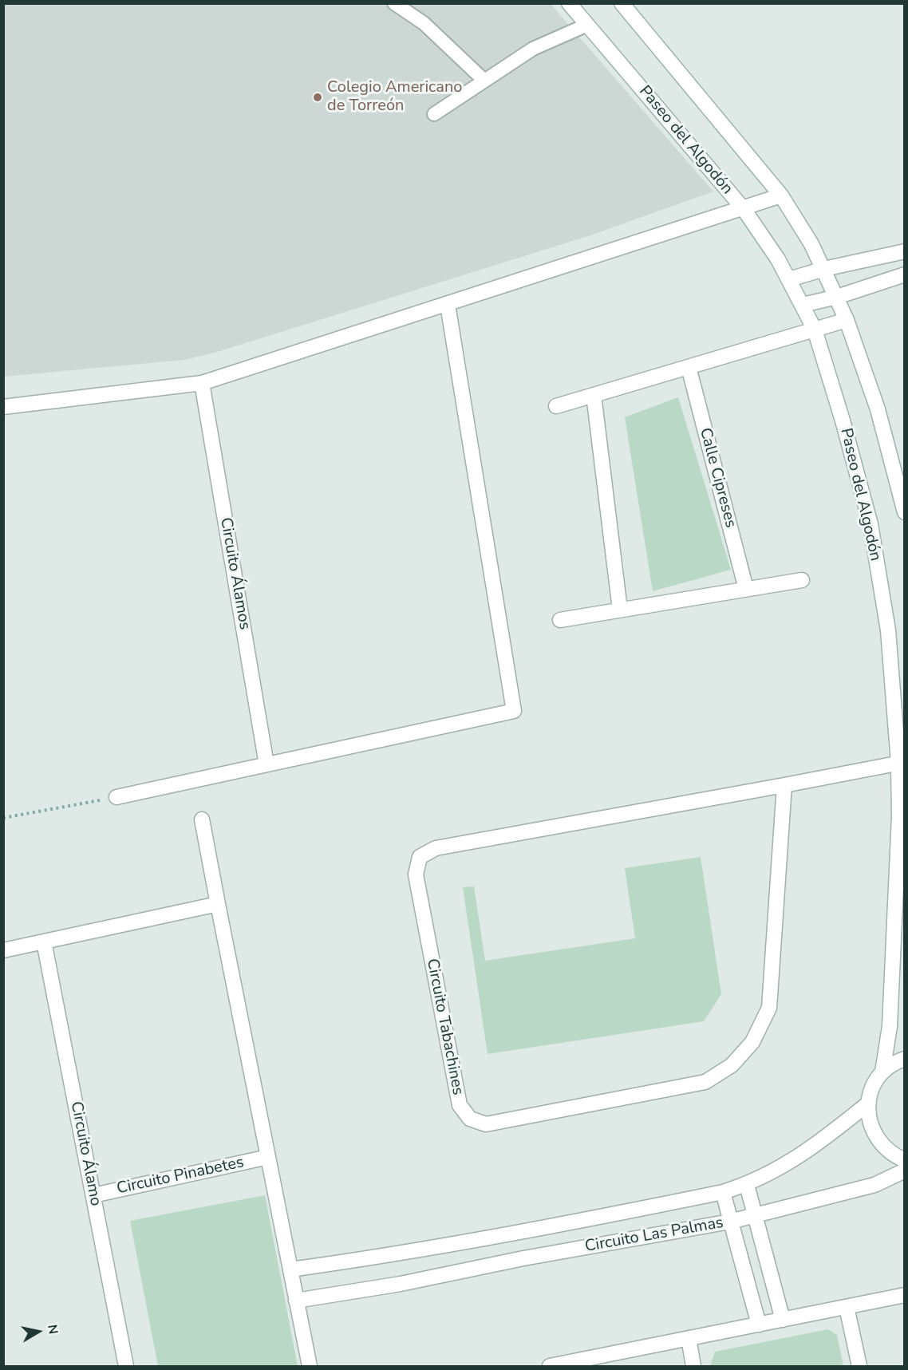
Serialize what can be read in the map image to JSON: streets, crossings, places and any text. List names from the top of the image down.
{
  "streets": {
    "street": [
      "Paseo del Algodón",
      "Calle Cipreses",
      "Circuito Álamos",
      "Circuito Tabachines",
      "Circuito Álamo",
      "Circuito Pinabetes",
      "Circuito Las Palmas"
    ]
  },
  "crossings": [
    ["Paseo del Algodón", "Circuito Tabachines"],
    ["Circuito Álamo", "Circuito Pinabetes"]
  ],
  "places": ["Colegio Americano de Torreón"],
  "north": "right"
}
